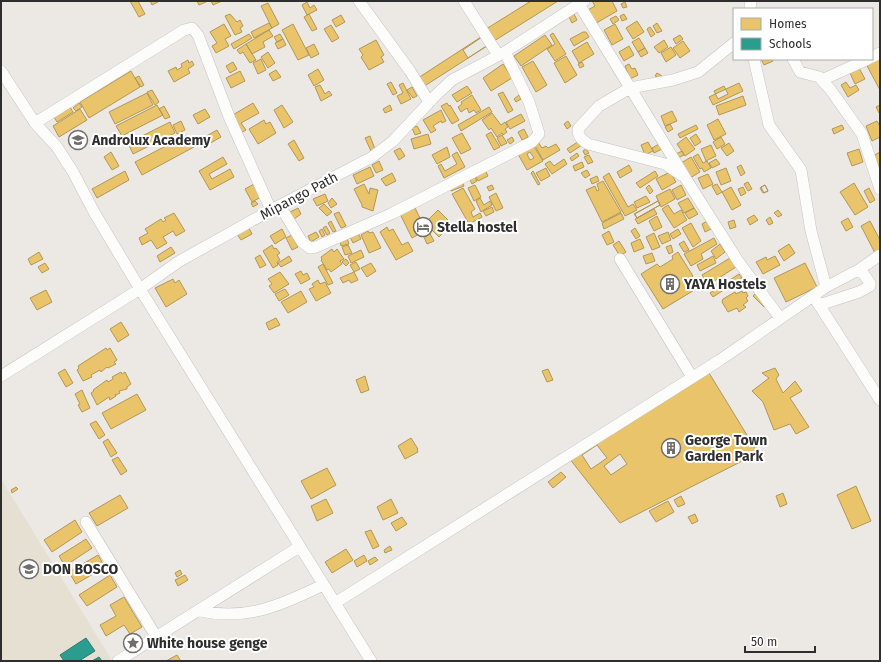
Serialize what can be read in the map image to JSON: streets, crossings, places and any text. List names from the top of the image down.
{
  "streets": {
    "street": ["Mipango Path"]
  },
  "places": {
    "school or university": ["Androlux Academy", "DON BOSCO"],
    "hotel": ["Stella hostel"],
    "building": ["YAYA Hostels", "George Town Garden Park"],
    "place": ["White house genge"]
  },
  "legend": ["Homes", "Schools"],
  "scale_bar": "50 m"
}
